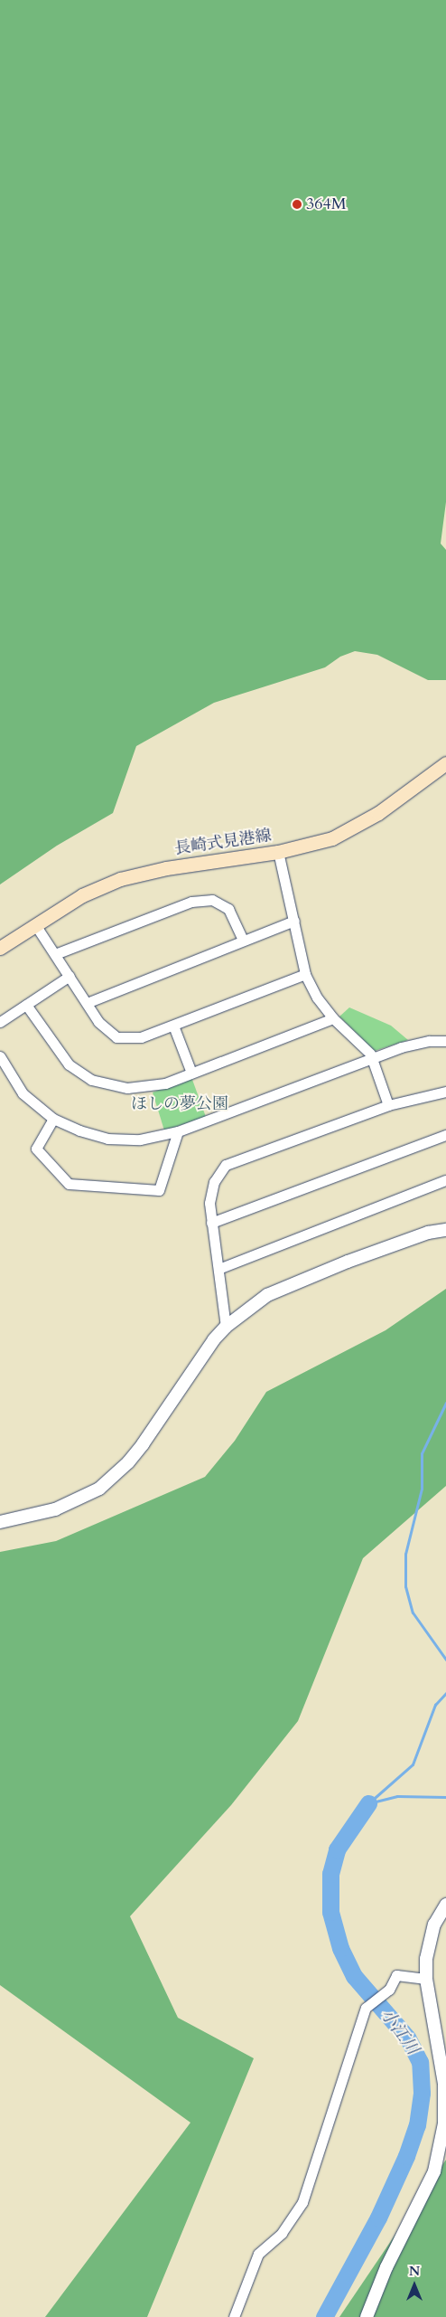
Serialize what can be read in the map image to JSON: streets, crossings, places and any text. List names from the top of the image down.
{
  "streets": {
    "main road": ["長崎式見港線"]
  },
  "water": ["小江川"],
  "parks": ["ほしの夢公園"],
  "places": ["364M"],
  "north": "top"
}
